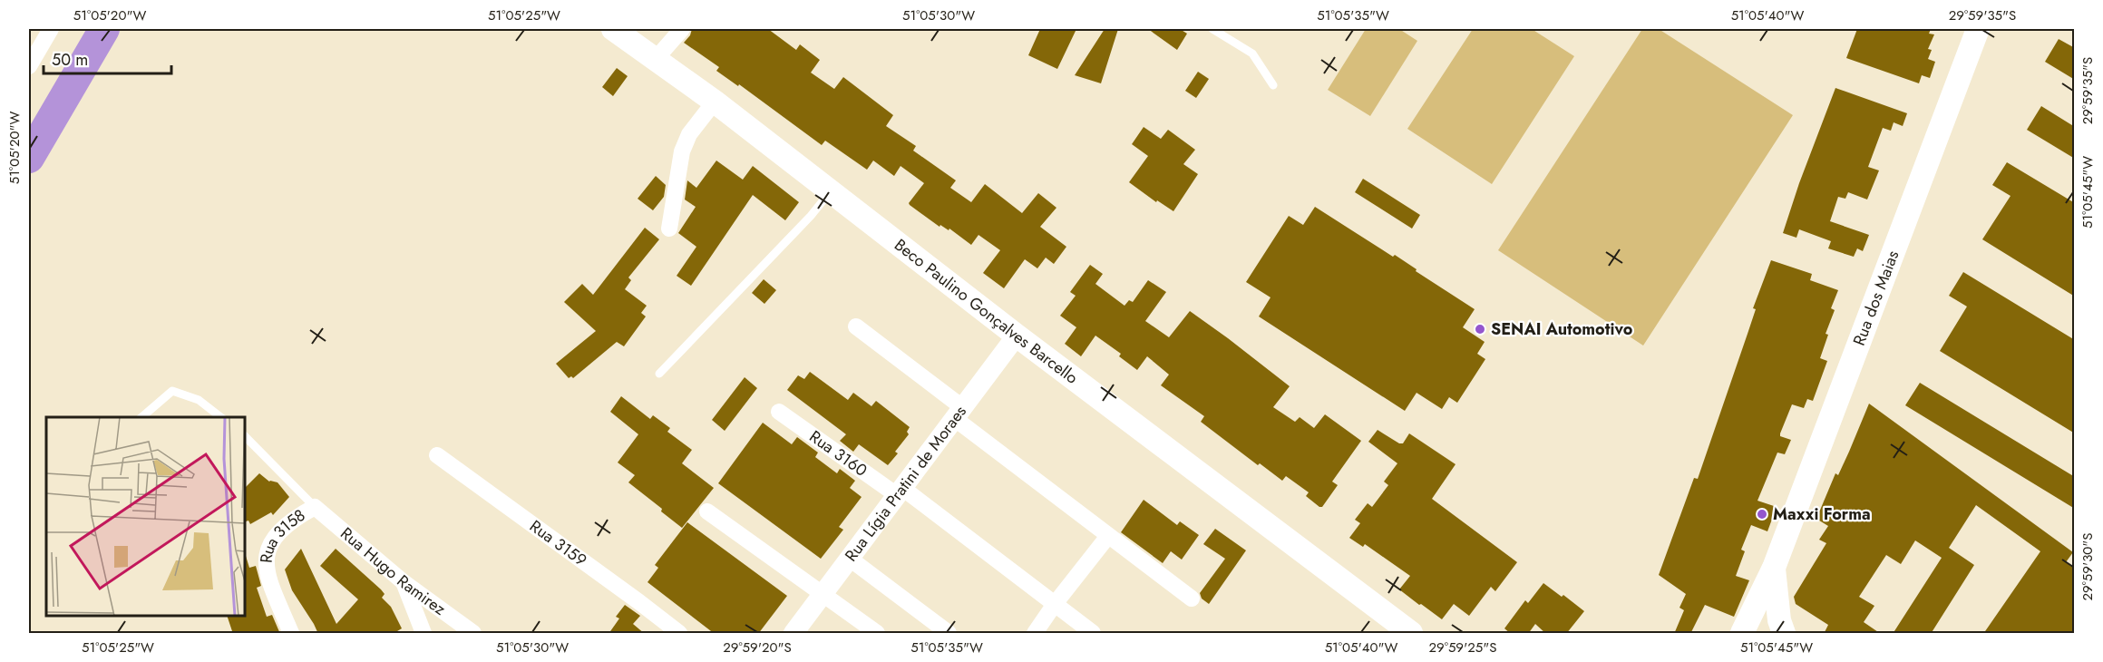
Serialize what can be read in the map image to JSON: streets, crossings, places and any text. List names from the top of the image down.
{
  "streets": {
    "main road": ["Rua dos Maias", "Beco Paulino Gonçalves Barcello"],
    "street": [
      "Rua 3160",
      "Rua Lígia Pratini de Moraes",
      "Rua 3158",
      "Rua 3159",
      "Rua Hugo Ramirez"
    ]
  },
  "crossings": [
    ["Beco Paulino Gonçalves Barcello", "Rua Lígia Pratini de Moraes"],
    ["Rua 3160", "Rua Lígia Pratini de Moraes"],
    ["Rua 3158", "Rua Hugo Ramirez"]
  ],
  "places": ["SENAI Automotivo", "Maxxi Forma"],
  "scale_bar": "50 m",
  "coordinates": [
    "51°05'20\"W",
    "51°05'25\"W",
    "51°05'30\"W",
    "51°05'35\"W",
    "51°05'40\"W",
    "29°59'35\"S",
    "51°05'45\"W",
    "29°59'30\"S",
    "29°59'20\"S",
    "29°59'25\"S"
  ]
}
